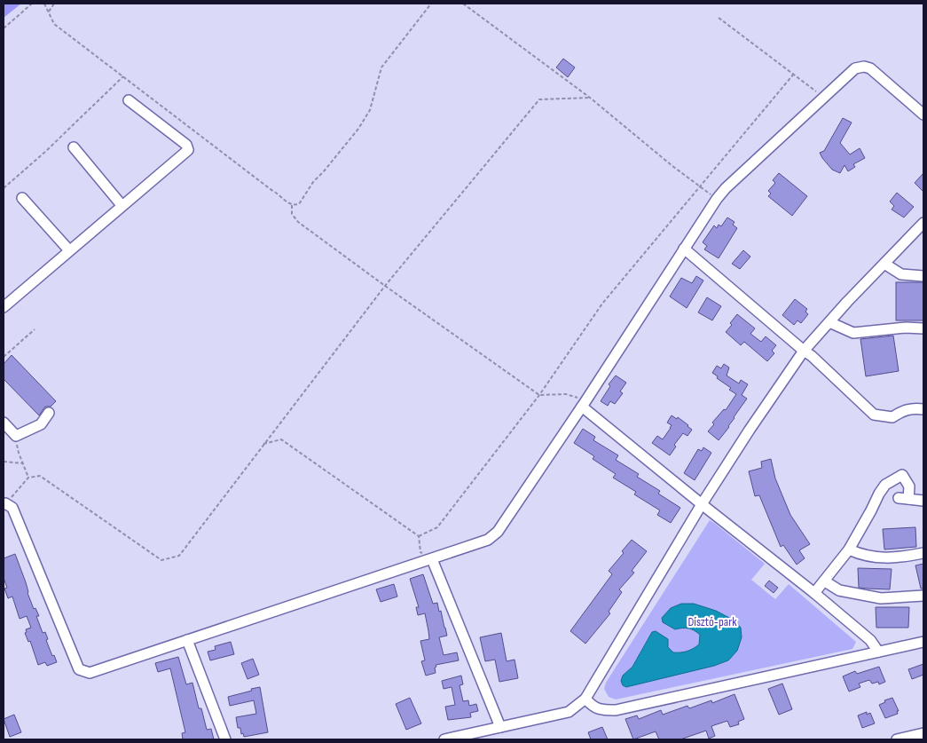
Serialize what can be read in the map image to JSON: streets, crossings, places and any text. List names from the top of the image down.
{
  "parks": ["Dísztó-park"]
}
